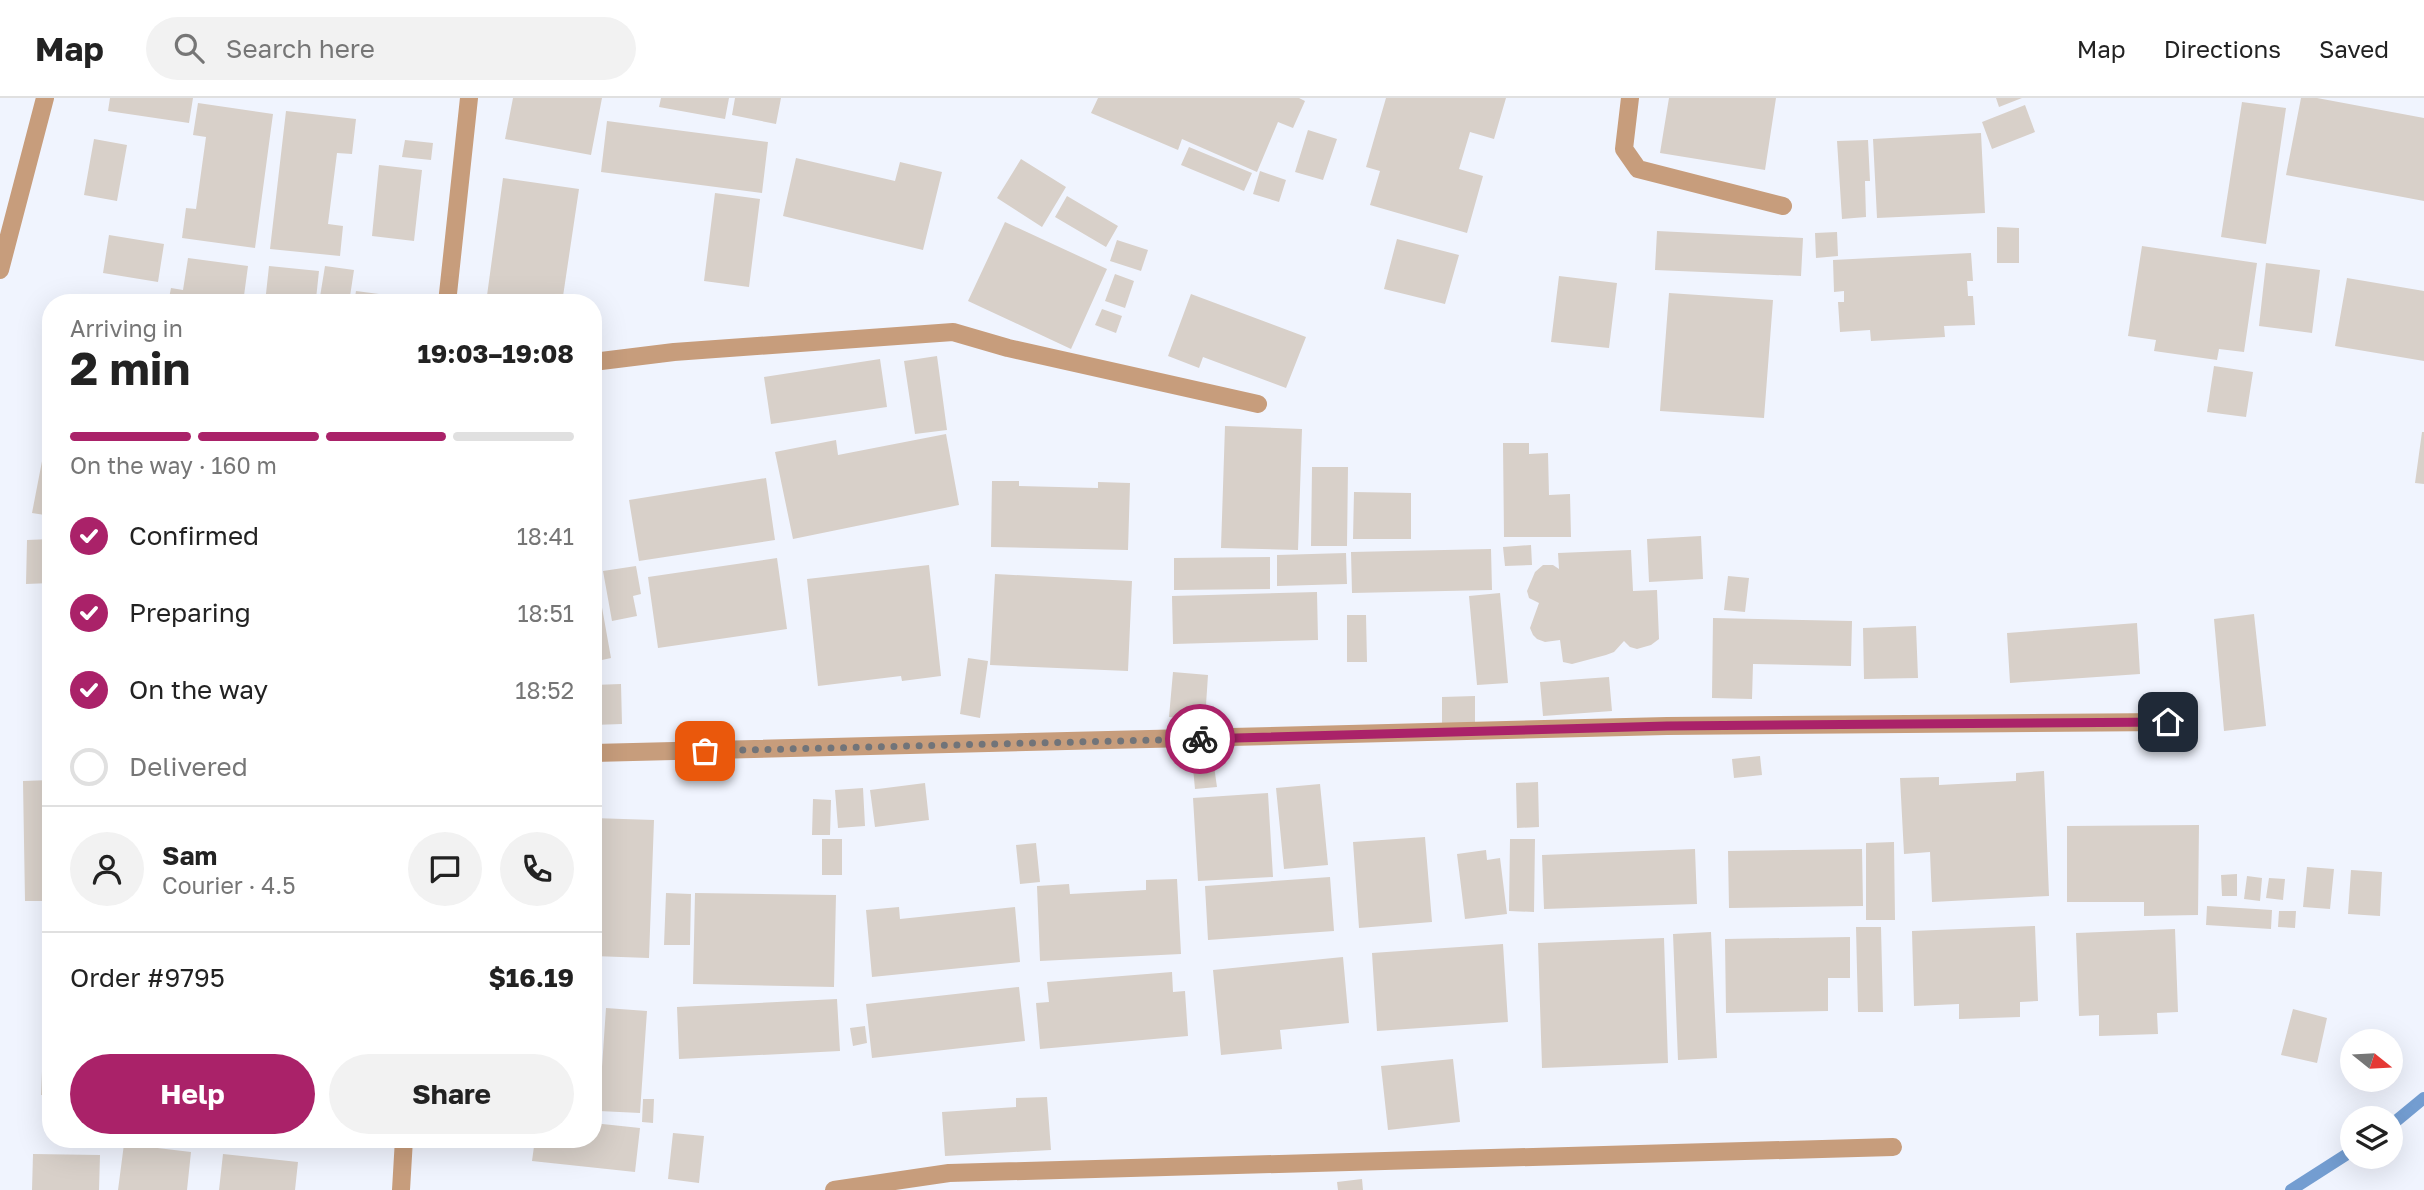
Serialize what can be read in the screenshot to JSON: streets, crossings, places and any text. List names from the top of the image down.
{
  "north": "right",
  "page": {
    "header": "Map",
    "search": "Search here",
    "nav": ["Map", "Directions", "Saved"],
    "heading": ["2 min", "Arriving in", "19:03–19:08"],
    "panel": [
      "Sam",
      "Courier · 4.5",
      "Order #9795",
      "$16.19"
    ],
    "bar": "On the way · 160 m",
    "list": [
      ["Confirmed", "18:41"],
      ["Preparing", "18:51"],
      ["On the way", "18:52"],
      "Delivered"
    ],
    "buttons": ["Help", "Share"]
  }
}
